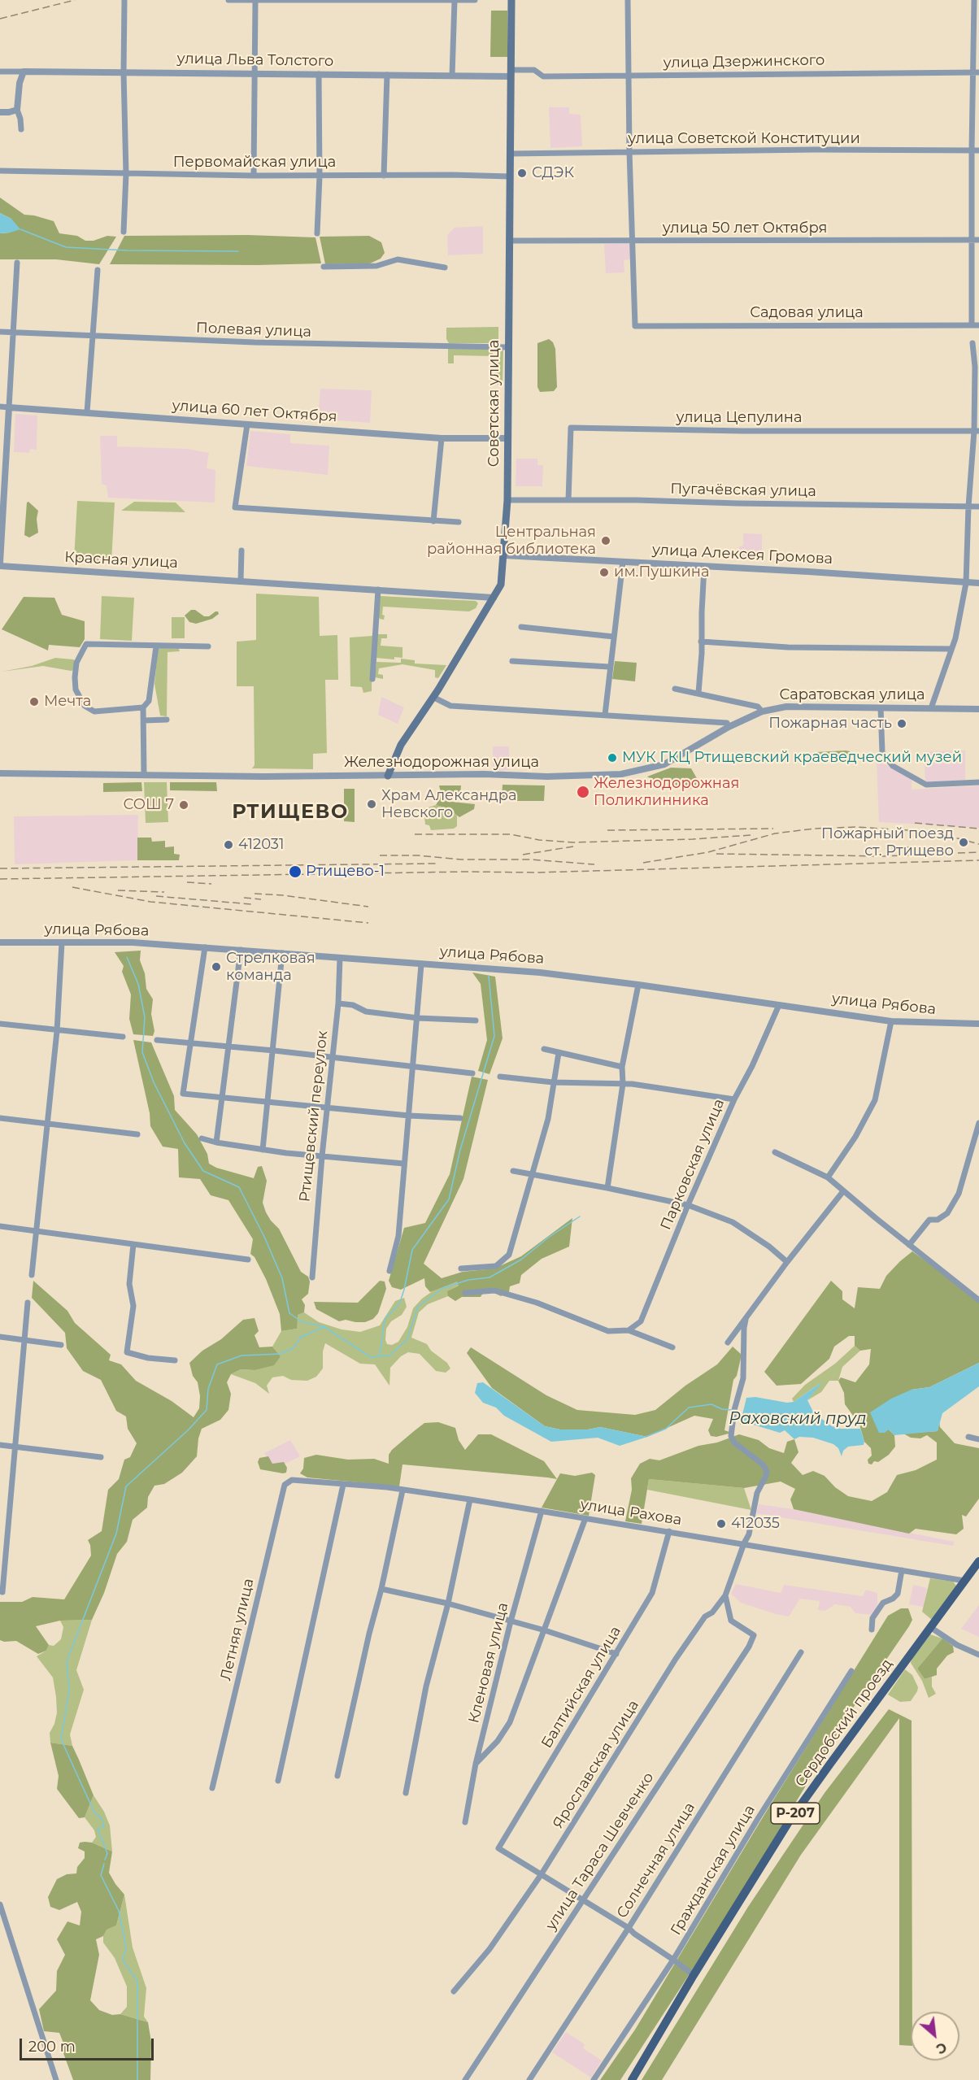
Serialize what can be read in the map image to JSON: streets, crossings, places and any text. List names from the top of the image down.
{
  "streets": {
    "main road": ["Советская улица", "Сердобский проезд", "Р-207"],
    "street": [
      "улица Льва Толстого",
      "улица Дзержинского",
      "улица Советской Конституции",
      "Первомайская улица",
      "улица 50 лет Октября",
      "Садовая улица",
      "Полевая улица",
      "улица 60 лет Октября",
      "улица Цепулина",
      "Пугачёвская улица",
      "улица Алексея Громова",
      "Красная улица",
      "Саратовская улица",
      "Железнодорожная улица",
      "улица Рябова",
      "Ртищевский переулок",
      "Парковская улица",
      "улица Рахова",
      "Летняя улица",
      "Кленовая улица",
      "Балтийская улица",
      "Ярославская улица",
      "улица Тараса Шевченко",
      "Солнечная улица",
      "Гражданская улица"
    ]
  },
  "crossings": [
    ["улица Льва Толстого", "улица Дзержинского"],
    ["улица Льва Толстого", "Советская улица"],
    ["улица Дзержинского", "Советская улица"],
    ["улица Советской Конституции", "Советская улица"],
    ["Первомайская улица", "Советская улица"],
    ["улица 50 лет Октября", "Садовая улица"],
    ["улица 50 лет Октября", "Советская улица"],
    ["Полевая улица", "Советская улица"],
    ["Советская улица", "улица 60 лет Октября"],
    ["Советская улица", "Пугачёвская улица"],
    ["Советская улица", "улица Алексея Громова"],
    ["Советская улица", "Красная улица"],
    ["Советская улица", "Железнодорожная улица"],
    ["улица Цепулина", "Пугачёвская улица"],
    ["Саратовская улица", "Железнодорожная улица"],
    ["улица Рябова", "Ртищевский переулок"],
    ["улица Рябова", "Парковская улица"],
    ["улица Рахова", "Летняя улица"],
    ["улица Рахова", "Кленовая улица"],
    ["улица Рахова", "Балтийская улица"],
    ["улица Рахова", "Сердобский проезд"],
    ["улица Рахова", "Ярославская улица"],
    ["Балтийская улица", "Ярославская улица"],
    ["Ярославская улица", "улица Тараса Шевченко"]
  ],
  "districts": ["РТИЩЕВО"],
  "water": ["Раховский пруд"],
  "places": [
    "СДЭК",
    "Центральная районная библиотека",
    "им.Пушкина",
    "Мечта",
    "Пожарная часть",
    "МУК ГКЦ Ртищевский краеведческий музей",
    "Железнодорожная Поликлинника",
    "Храм Александра Невского",
    "СОШ 7",
    "Пожарный поезд ст. Ртищево",
    "412031",
    "Ртищево-1",
    "Стрелковая команда",
    "412035"
  ],
  "scale_bar": "200 m",
  "north": "bottom right"
}
